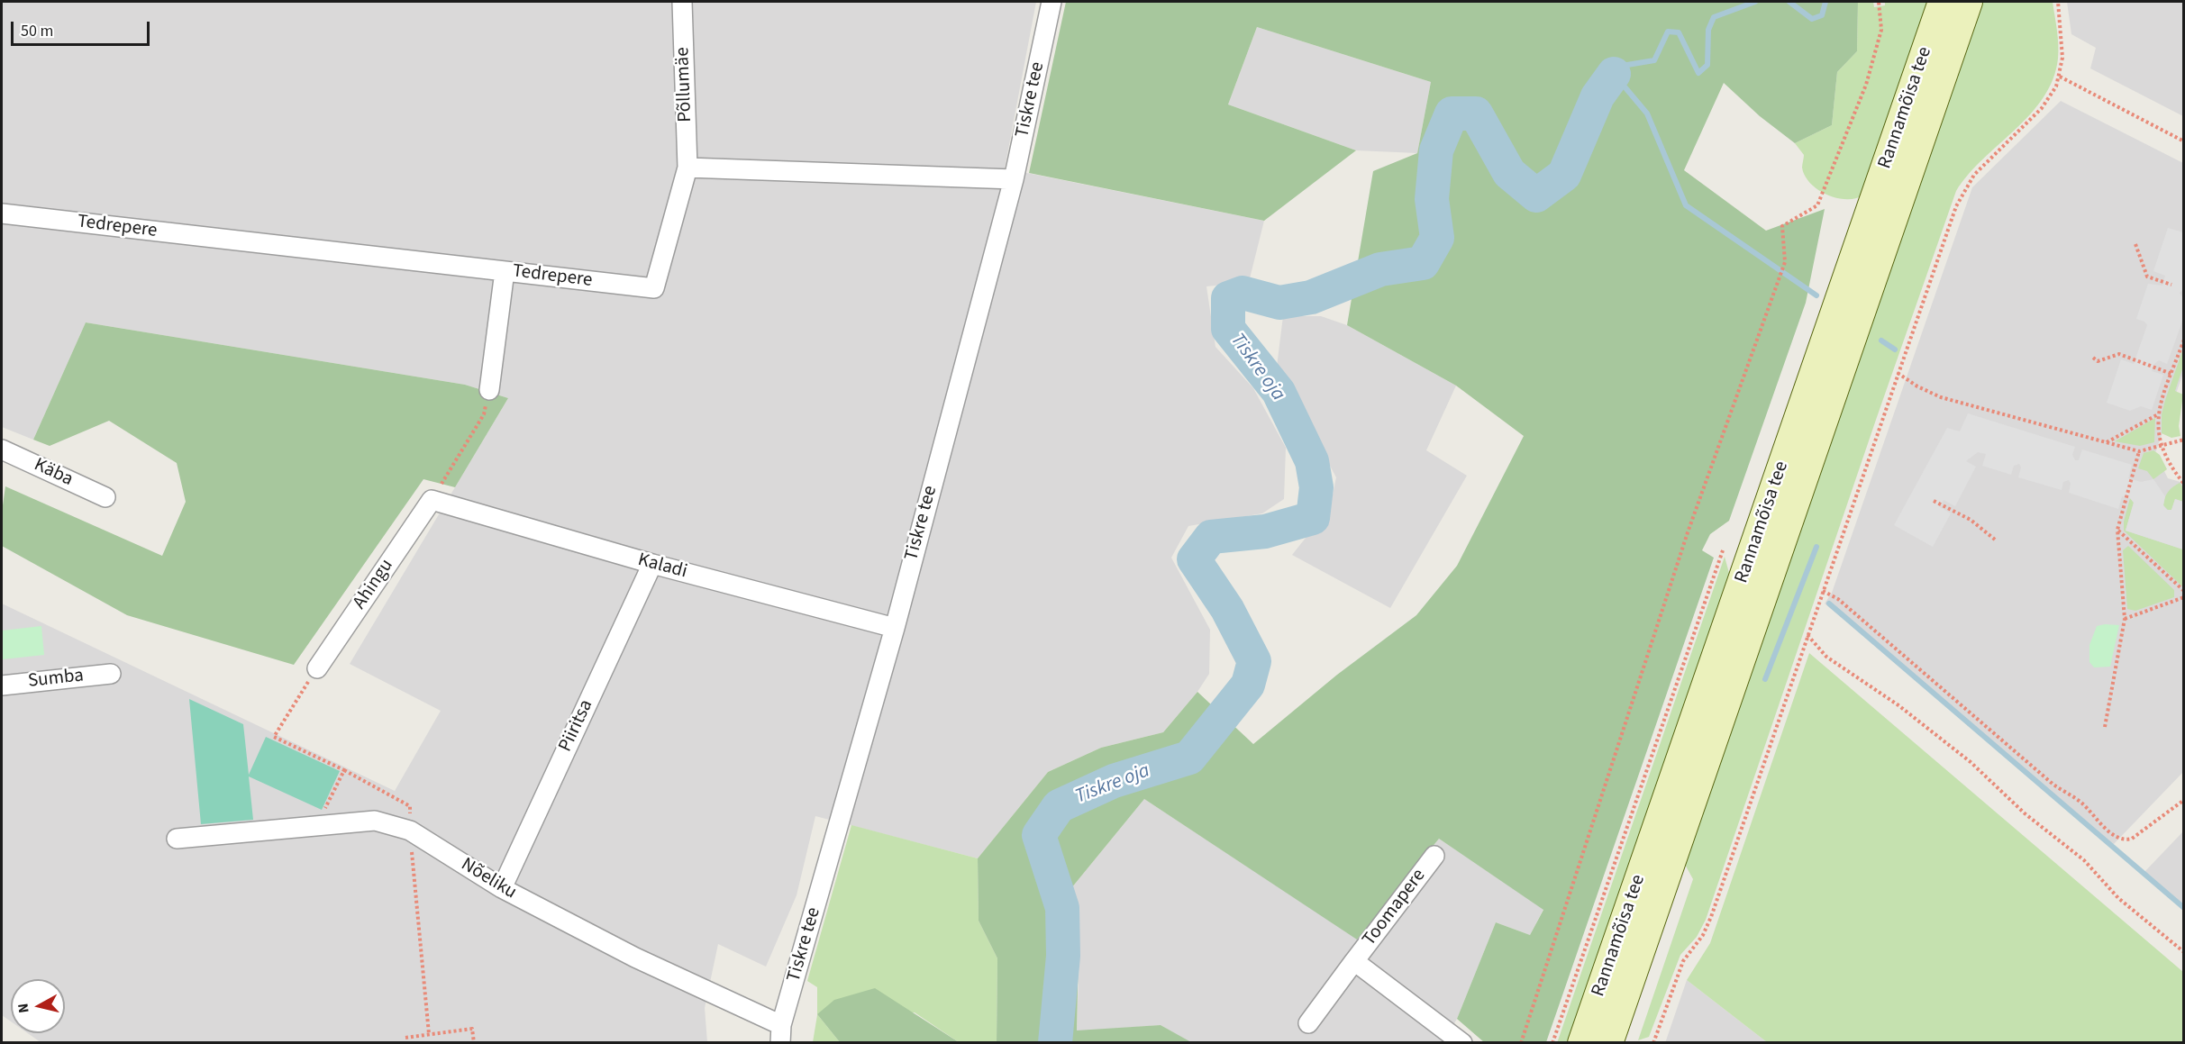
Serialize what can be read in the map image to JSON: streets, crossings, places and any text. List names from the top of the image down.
{
  "streets": {
    "street": [
      "Põllumäe",
      "Tiskre tee",
      "Rannamõisa tee",
      "Tedrepere",
      "Käba",
      "Kaladi",
      "Ahingu",
      "Sumba",
      "Piiritsa",
      "Nõeliku",
      "Toomapere"
    ]
  },
  "crossings": [
    ["Põllumäe", "Tedrepere"],
    ["Tiskre tee", "Kaladi"],
    ["Tiskre tee", "Nõeliku"],
    ["Kaladi", "Ahingu"],
    ["Kaladi", "Piiritsa"],
    ["Piiritsa", "Nõeliku"]
  ],
  "water": ["Tiskre oja"],
  "scale_bar": "50 m",
  "north": "left"
}
